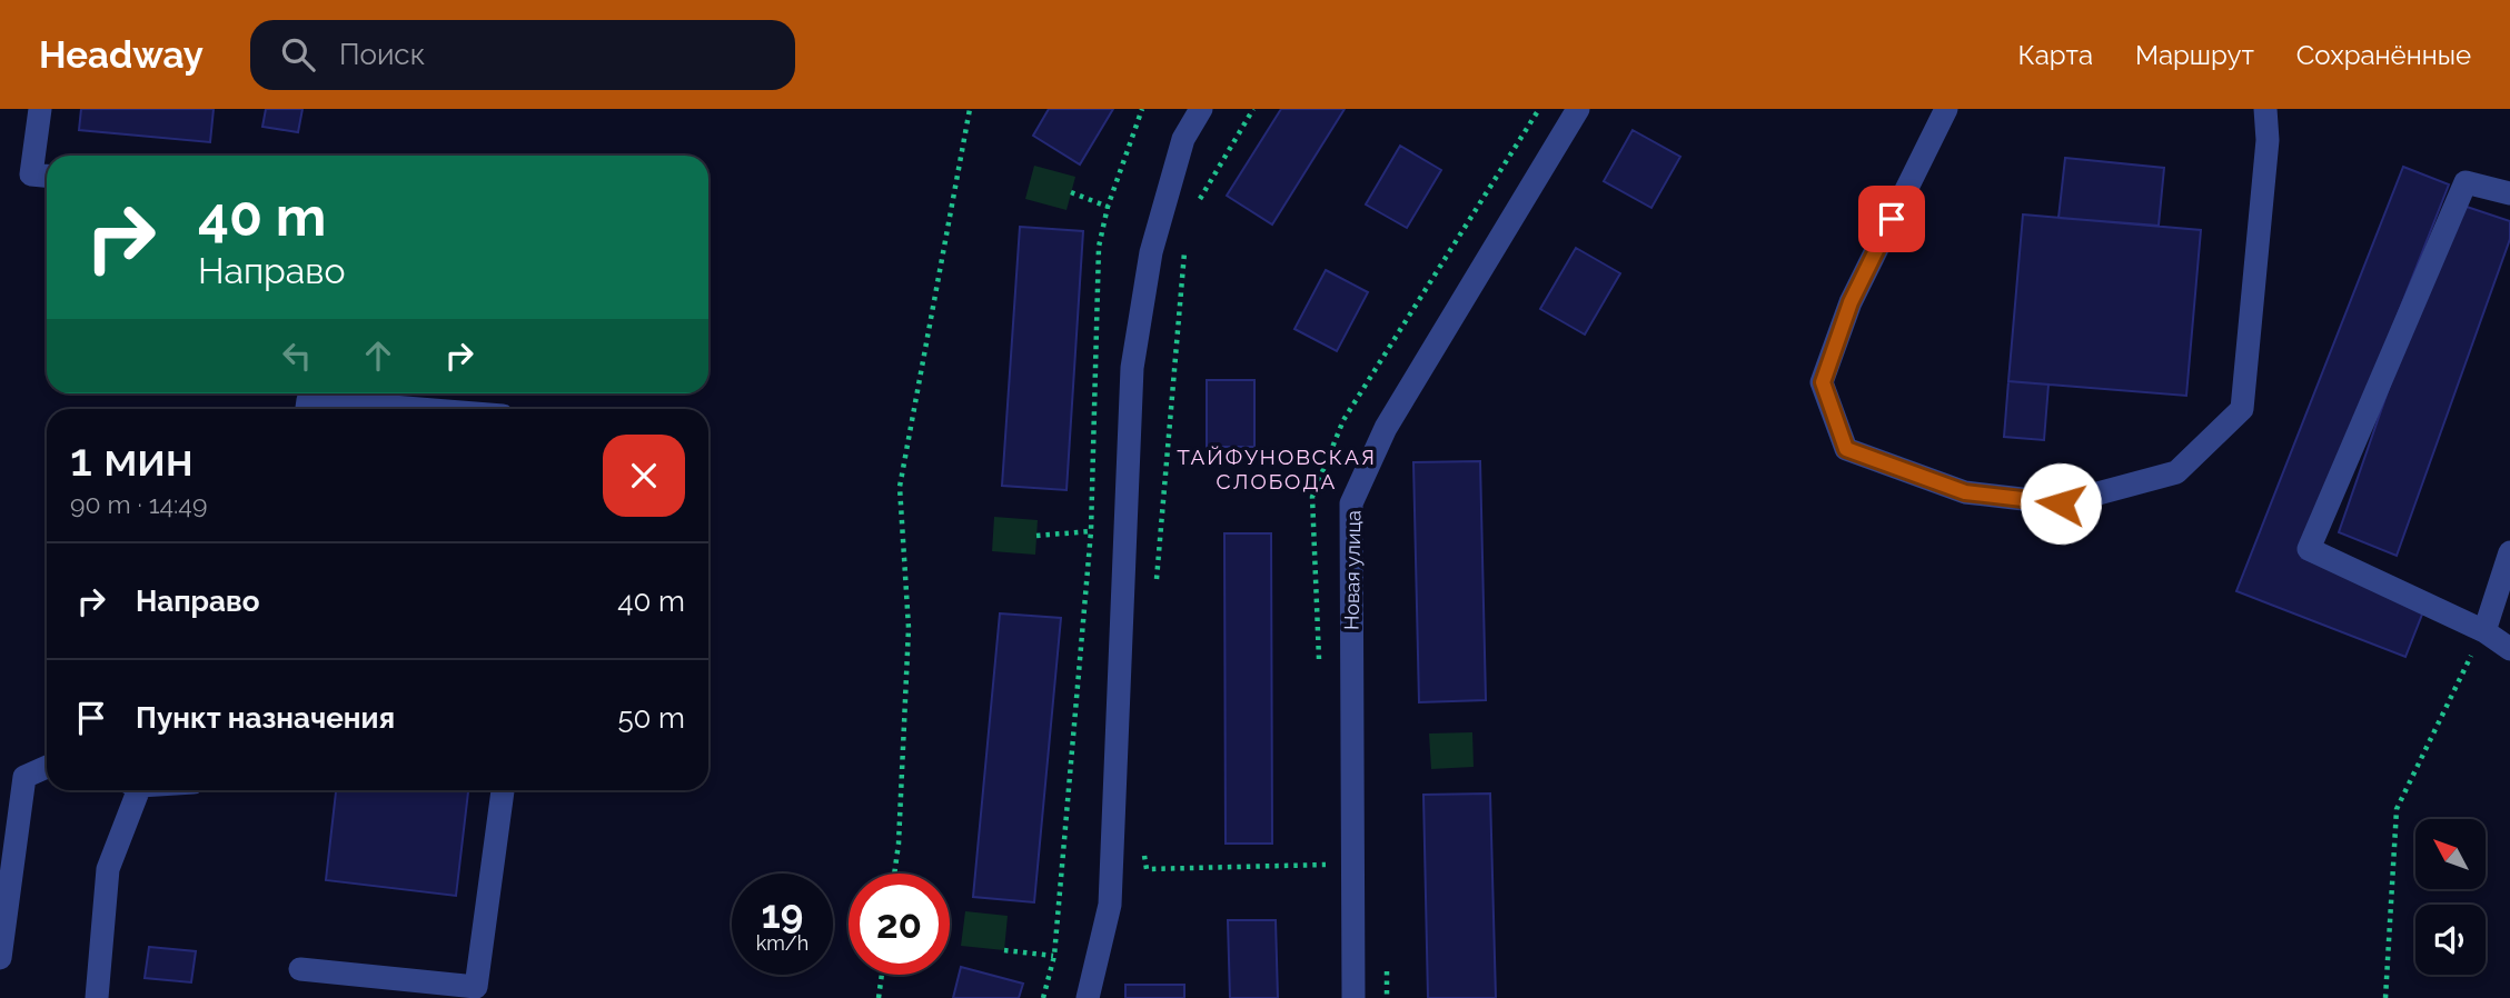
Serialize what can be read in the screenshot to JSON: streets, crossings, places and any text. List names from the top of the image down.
{
  "streets": {
    "street": ["Новая улица"]
  },
  "districts": ["ТАЙФУНОВСКАЯ СЛОБОДА"],
  "north": "top left",
  "page": {
    "header": "Headway",
    "search": "Поиск",
    "nav": ["Карта", "Маршрут", "Сохранённые"],
    "turn": ["40 m", "Направо"],
    "heading": ["1 мин", "90 m · 14:49"],
    "list": [
      {
        "name": "Направо",
        "value": "40 m"
      },
      {
        "name": "Пункт назначения",
        "value": "50 m"
      }
    ],
    "speed": "19 km/h",
    "limit": "20"
  }
}
